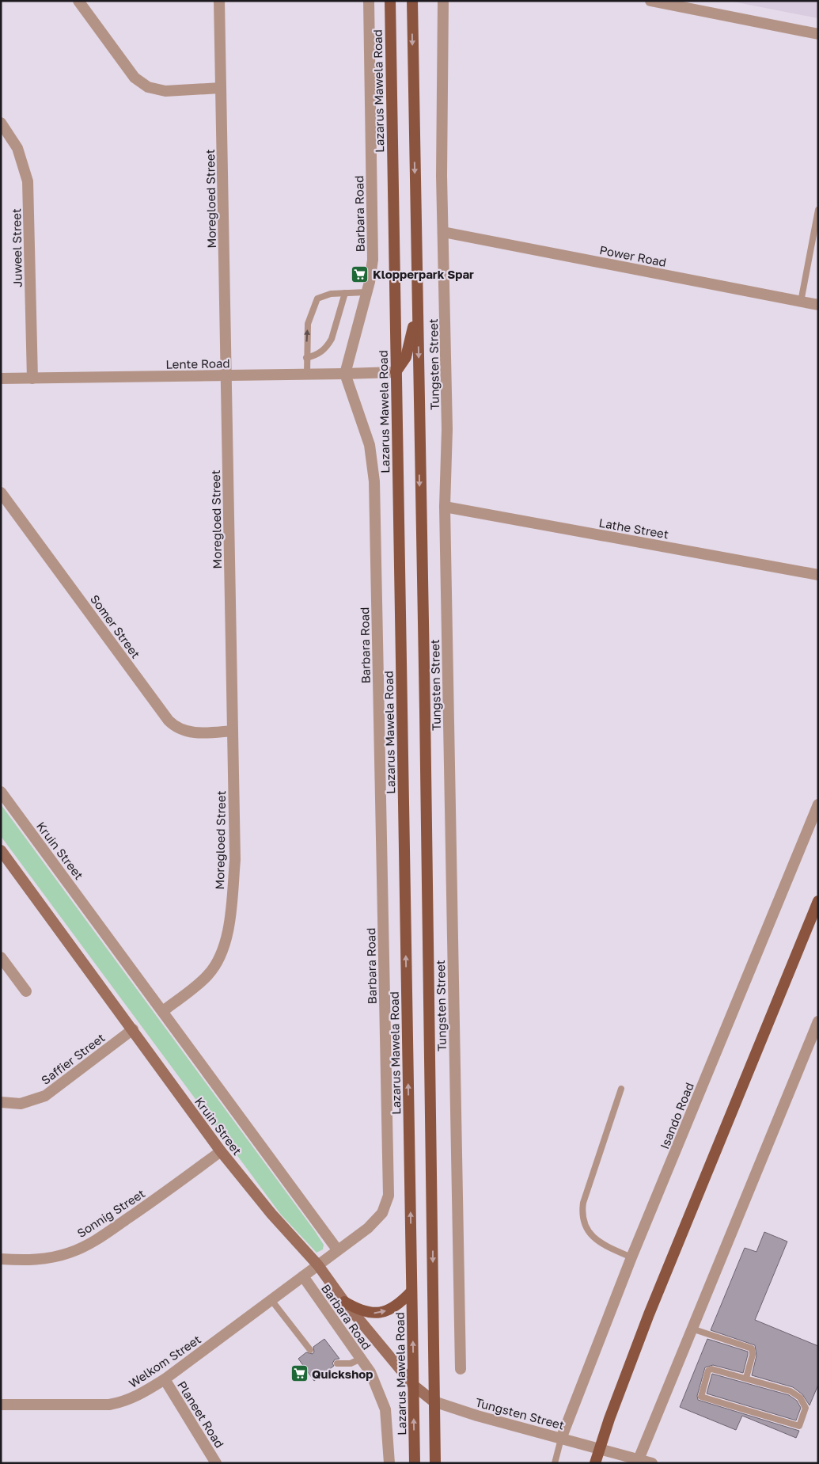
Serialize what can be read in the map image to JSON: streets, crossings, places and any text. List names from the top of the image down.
{
  "streets": {
    "main road": ["Lazarus Mawela Road", "Kruin Street"],
    "street": [
      "Moregloed Street",
      "Barbara Road",
      "Juweel Street",
      "Power Road",
      "Lente Road",
      "Tungsten Street",
      "Lathe Street",
      "Somer Street",
      "Saffier Street",
      "Isando Road",
      "Sonnig Street",
      "Welkom Street",
      "Planeet Road"
    ]
  },
  "crossings": [
    ["Lazarus Mawela Road", "Lente Road"],
    ["Lazarus Mawela Road", "Kruin Street"],
    ["Moregloed Street", "Lente Road"],
    ["Moregloed Street", "Somer Street"],
    ["Moregloed Street", "Kruin Street"],
    ["Barbara Road", "Lente Road"],
    ["Barbara Road", "Kruin Street"],
    ["Barbara Road", "Welkom Street"],
    ["Juweel Street", "Lente Road"],
    ["Power Road", "Tungsten Street"],
    ["Tungsten Street", "Lathe Street"],
    ["Tungsten Street", "Kruin Street"],
    ["Tungsten Street", "Isando Road"],
    ["Kruin Street", "Saffier Street"],
    ["Kruin Street", "Sonnig Street"],
    ["Kruin Street", "Welkom Street"],
    ["Welkom Street", "Planeet Road"]
  ],
  "places": {
    "supermarket": ["Klopperpark Spar", "Quickshop"]
  }
}
